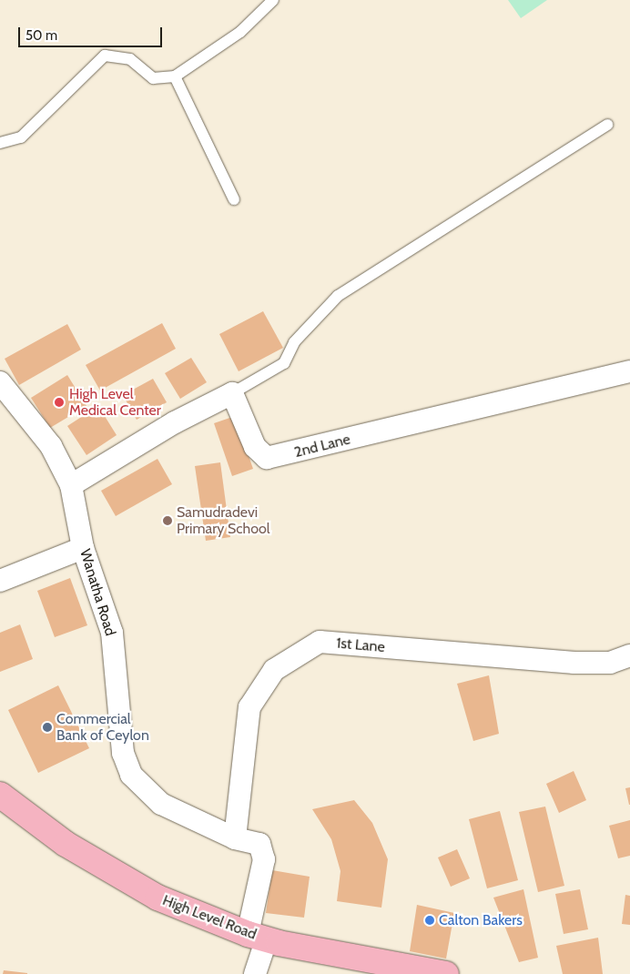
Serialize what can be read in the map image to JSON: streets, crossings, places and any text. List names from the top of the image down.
{
  "streets": {
    "highway": ["High Level Road"],
    "street": ["2nd Lane", "Wanatha Road", "1st Lane"]
  },
  "crossings": [
    ["Wanatha Road", "1st Lane"],
    ["Wanatha Road", "High Level Road"]
  ],
  "places": [
    "High Level Medical Center",
    "Samudradevi Primary School",
    "Commercial Bank of Ceylon",
    "Calton Bakers"
  ],
  "scale_bar": "50 m"
}
